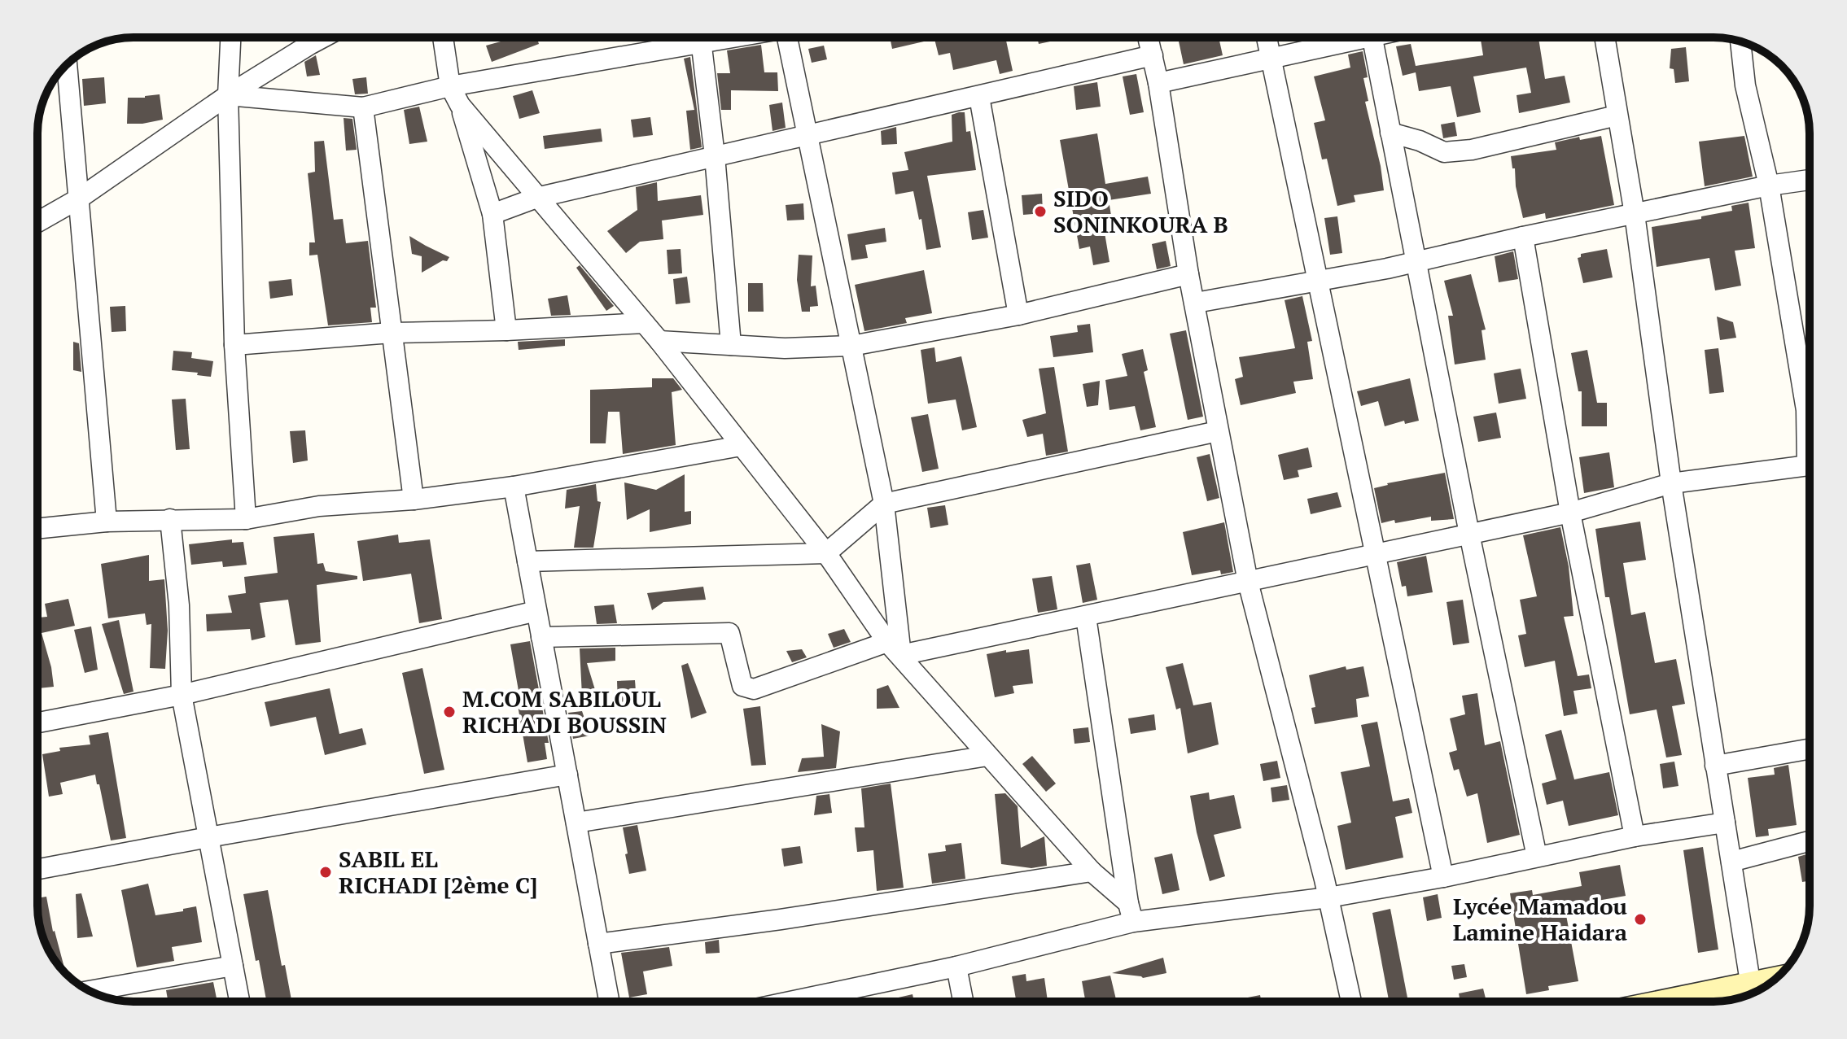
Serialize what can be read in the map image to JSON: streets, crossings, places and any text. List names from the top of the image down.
{
  "places": [
    "SIDO SONINKOURA B",
    "M.COM SABILOUL RICHADI BOUSSIN",
    "SABIL EL RICHADI [2ème C]",
    "Lycée Mamadou Lamine Haidara"
  ]
}
